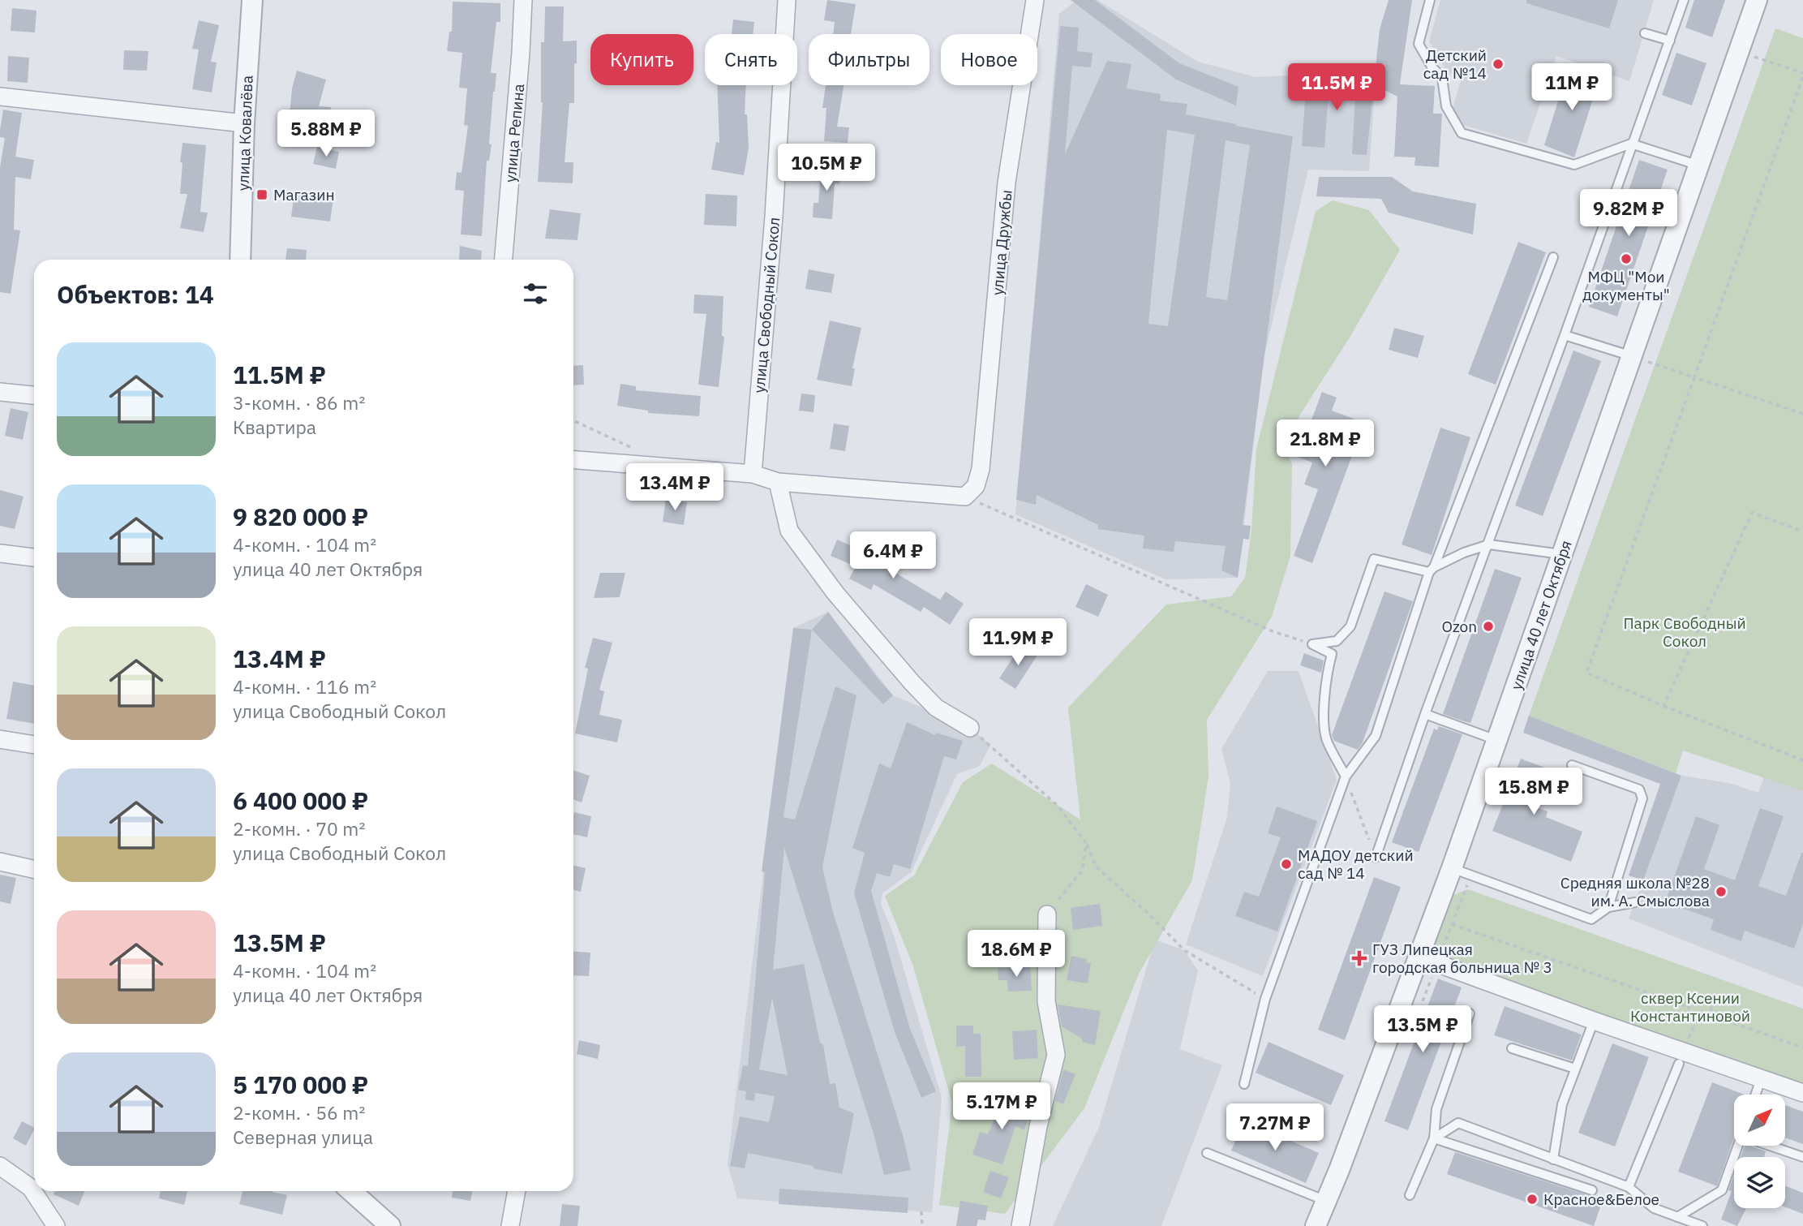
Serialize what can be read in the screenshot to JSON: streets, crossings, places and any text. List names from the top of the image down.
{
  "streets": {
    "street": [
      "улица Ковалёва",
      "улица Репина",
      "улица Дружбы",
      "улица Свободный Сокол",
      "улица 40 лет Октября"
    ]
  },
  "parks": ["Парк Свободный Сокол", "сквер Ксении Константиновой"],
  "places": {
    "other": [
      "Детский сад №14",
      "МФЦ \"Мои документы\"",
      "Ozon",
      "МАДОУ детский сад № 14",
      "Средняя школа №28 им. А. Смыслова",
      "Красное&Белое"
    ],
    "transit": ["Магазин"],
    "health": ["ГУЗ Липецкая городская больница № 3"]
  },
  "north": "top right",
  "page": {
    "chip": [
      "Купить",
      "Снять",
      "Фильтры",
      "Новое"
    ],
    "price": [
      "11.5M ₽",
      "11M ₽",
      "5.88M ₽",
      "10.5M ₽",
      "9.82M ₽",
      "21.8M ₽",
      "13.4M ₽",
      "6.4M ₽",
      "11.9M ₽",
      "15.8M ₽",
      "18.6M ₽",
      "13.5M ₽",
      "5.17M ₽",
      "7.27M ₽"
    ],
    "heading": "Объектов: 14",
    "list": [
      {
        "name": "11.5M ₽",
        "note": "3-комн. · 86 m² · Квартира"
      },
      {
        "name": "9 820 000 ₽",
        "note": "4-комн. · 104 m² · улица 40 лет Октября"
      },
      {
        "name": "13.4M ₽",
        "note": "4-комн. · 116 m² · улица Свободный Сокол"
      },
      {
        "name": "6 400 000 ₽",
        "note": "2-комн. · 70 m² · улица Свободный Сокол"
      },
      {
        "name": "13.5M ₽",
        "note": "4-комн. · 104 m² · улица 40 лет Октября"
      },
      {
        "name": "5 170 000 ₽",
        "note": "2-комн. · 56 m² · Северная улица"
      }
    ]
  }
}
